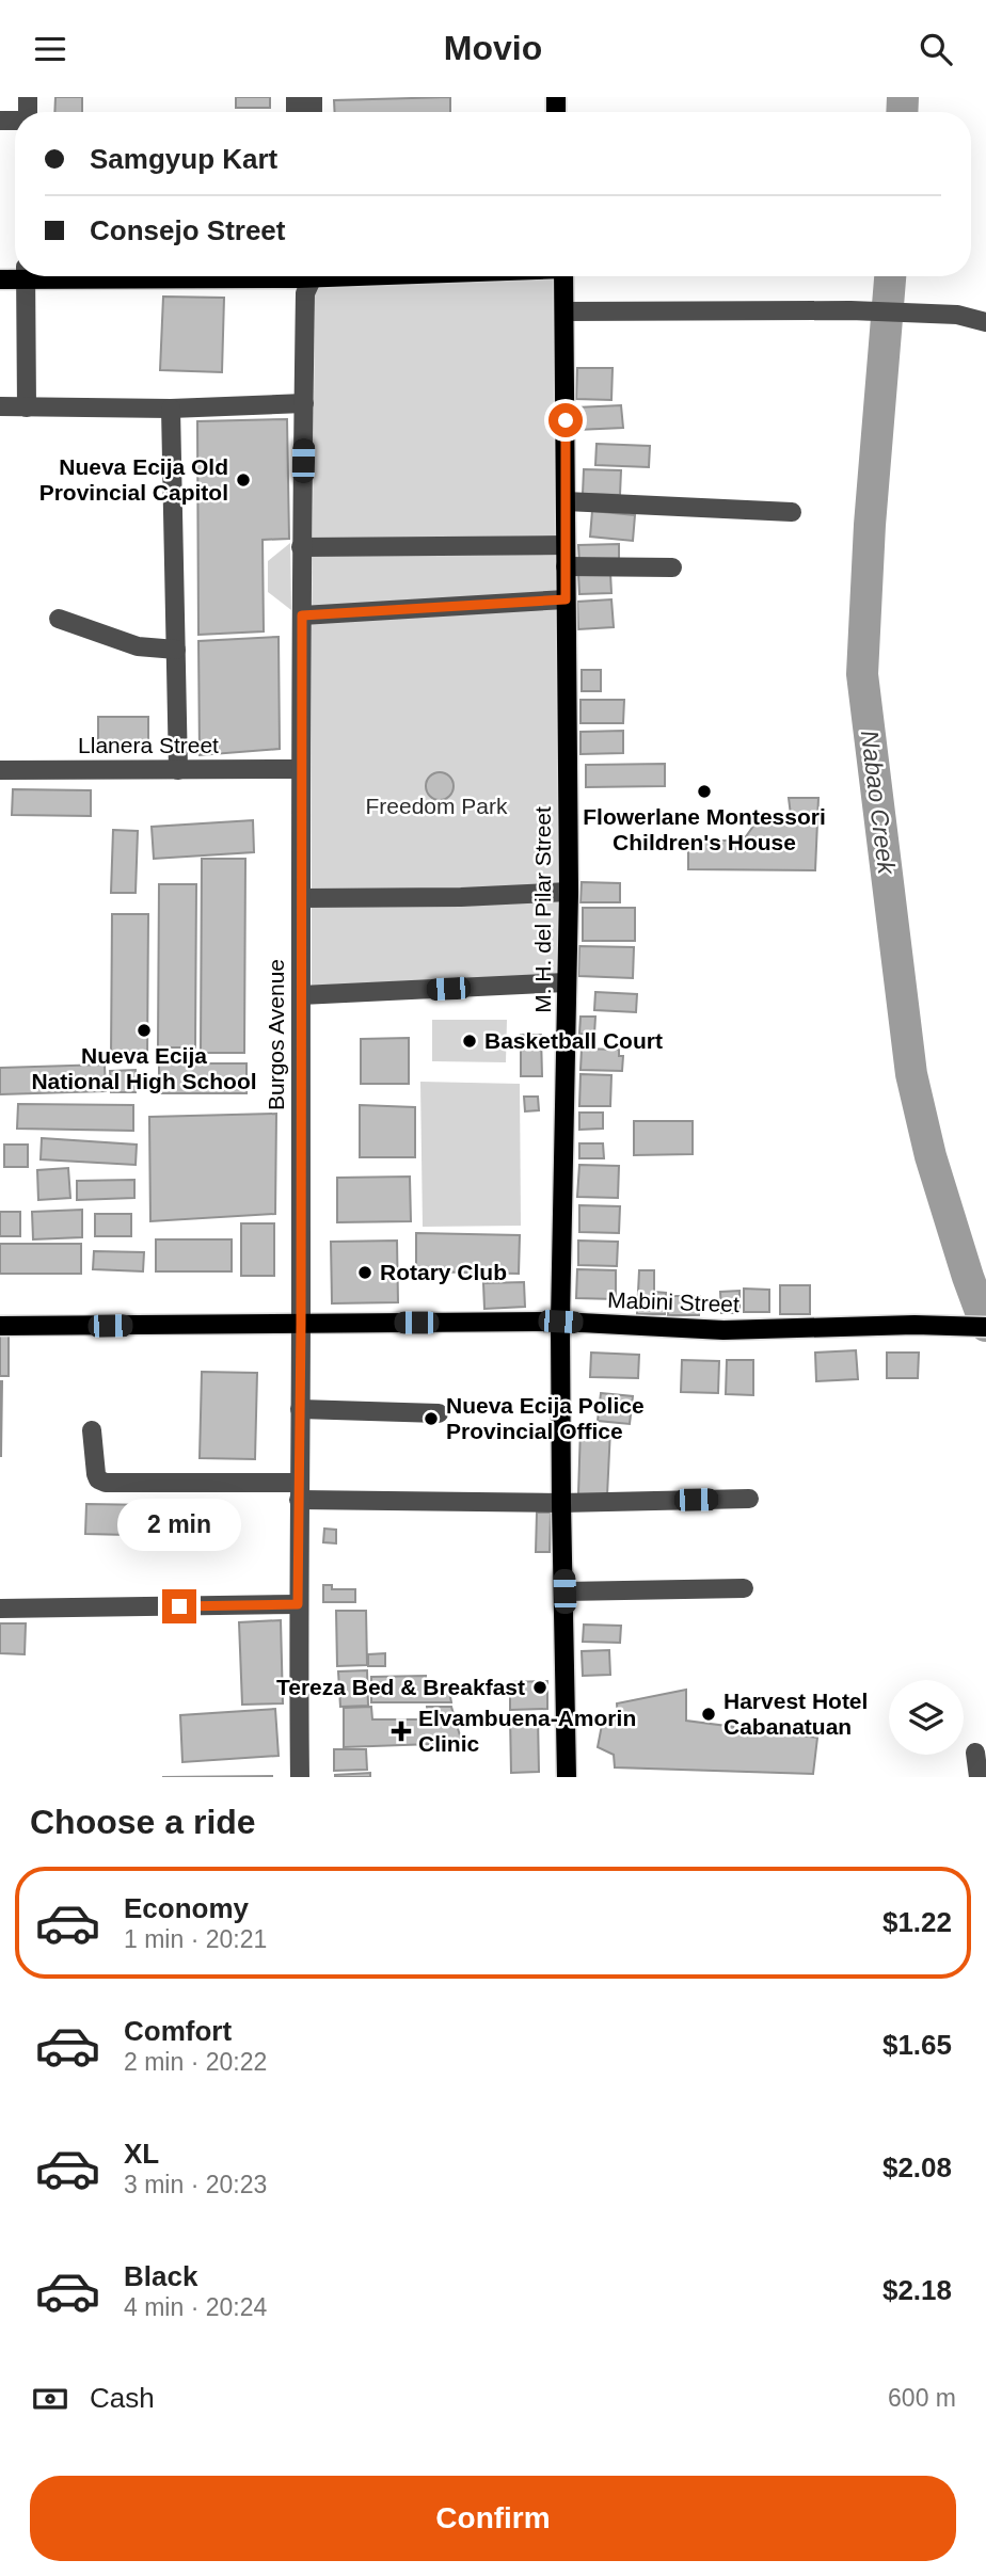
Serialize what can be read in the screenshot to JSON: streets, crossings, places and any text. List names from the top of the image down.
{
  "streets": {
    "main road": ["M. H. del Pilar Street", "Mabini Street"],
    "street": ["Llanera Street", "Burgos Avenue"]
  },
  "crossings": [
    ["M. H. del Pilar Street", "Mabini Street"],
    ["Burgos Avenue", "Mabini Street"]
  ],
  "water": ["Nabao Creek"],
  "parks": ["Freedom Park"],
  "places": {
    "other": [
      "Nueva Ecija Old Provincial Capitol",
      "Flowerlane Montessori Children's House",
      "Nueva Ecija National High School",
      "Basketball Court",
      "Rotary Club",
      "Nueva Ecija Police Provincial Office",
      "Tereza Bed & Breakfast",
      "Harvest Hotel Cabanatuan"
    ],
    "health": ["Elvambuena-Amorin Clinic"]
  },
  "page": {
    "header": "Movio",
    "banner": ["Samgyup Kart", "Consejo Street"],
    "bubble": "2 min",
    "heading": "Choose a ride",
    "list": [
      {
        "name": "Economy",
        "note": "1 min · 20:21",
        "value": "$1.22"
      },
      {
        "name": "Comfort",
        "note": "2 min · 20:22",
        "value": "$1.65"
      },
      {
        "name": "XL",
        "note": "3 min · 20:23",
        "value": "$2.08"
      },
      {
        "name": "Black",
        "note": "4 min · 20:24",
        "value": "$2.18"
      }
    ],
    "pay": ["Cash", "600 m"],
    "buttons": "Confirm"
  }
}
